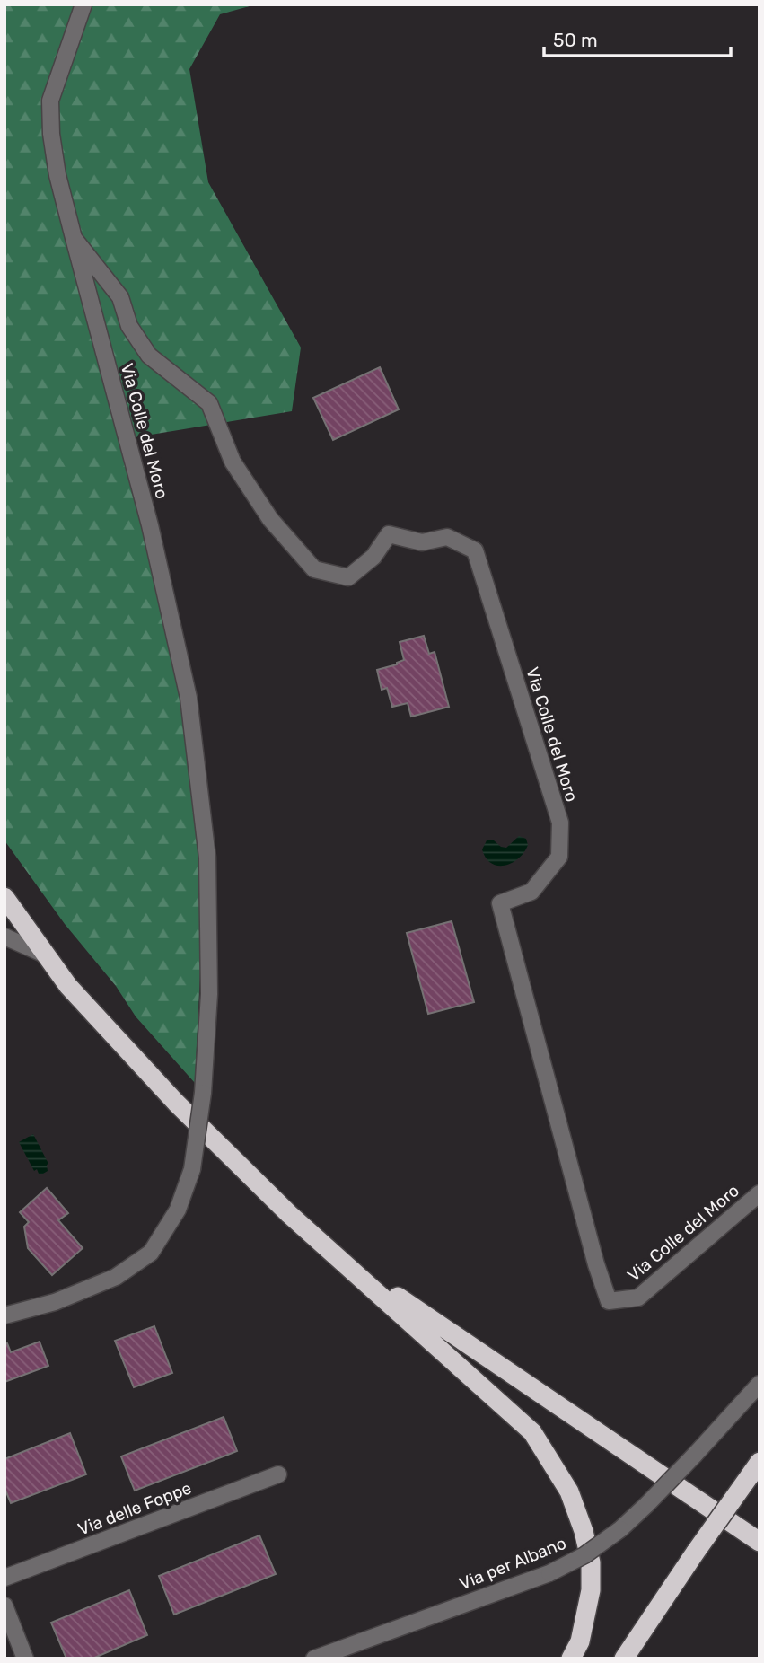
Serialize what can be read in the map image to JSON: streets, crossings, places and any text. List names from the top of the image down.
{
  "streets": {
    "street": ["Via Colle del Moro", "Via delle Foppe", "Via per Albano"]
  },
  "scale_bar": "50 m"
}
